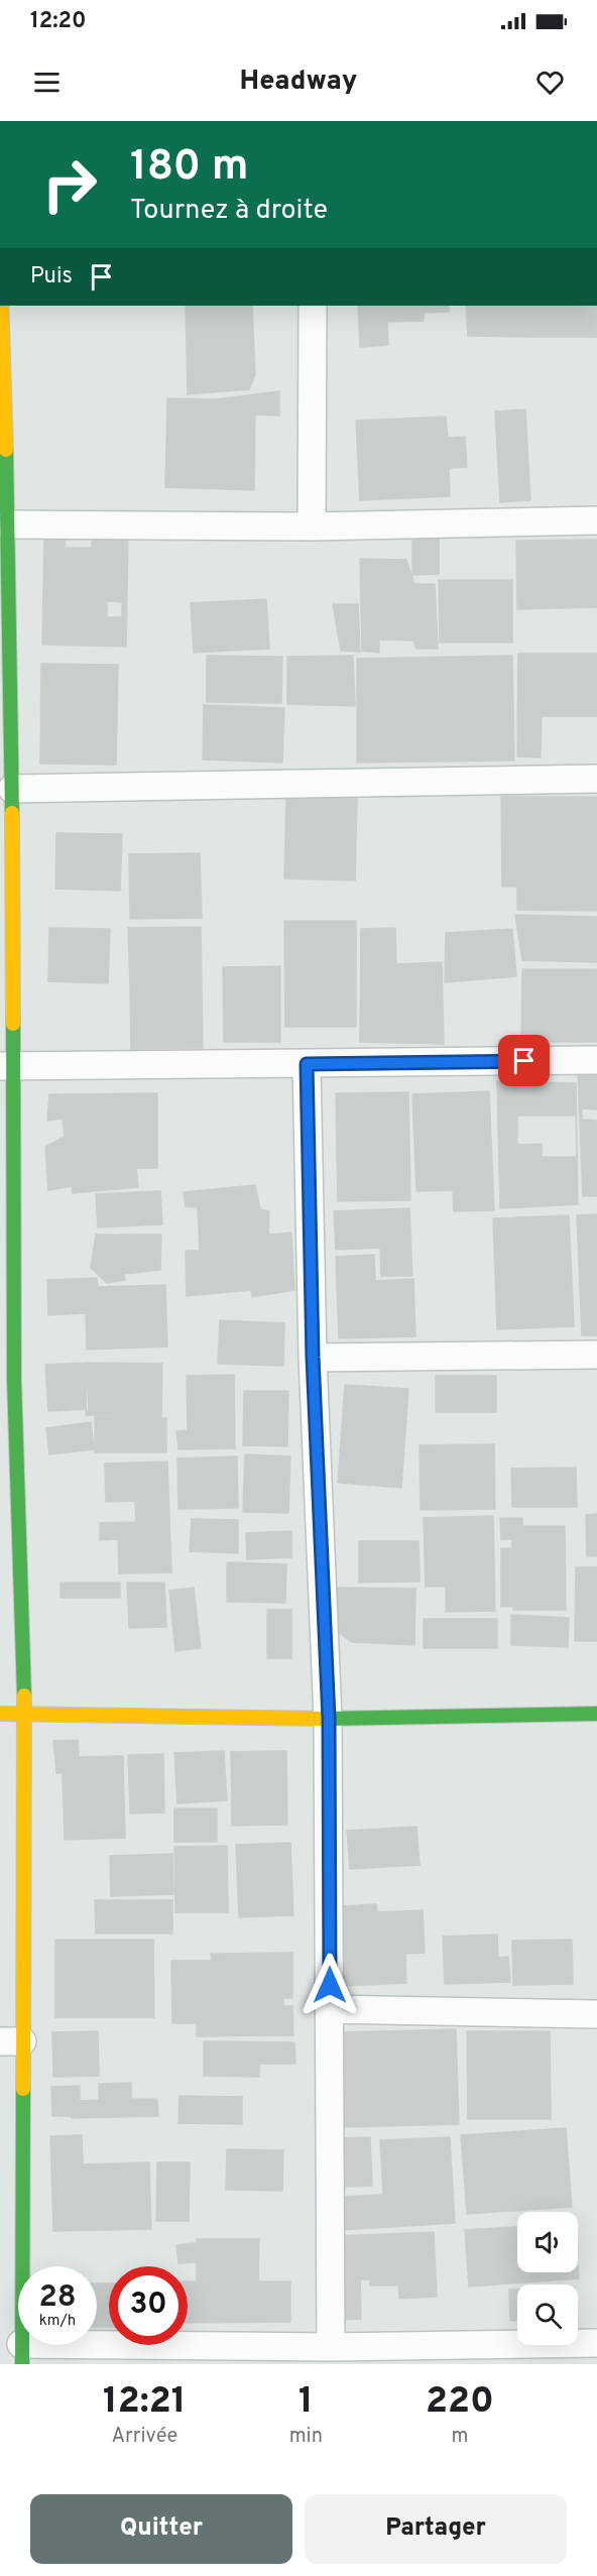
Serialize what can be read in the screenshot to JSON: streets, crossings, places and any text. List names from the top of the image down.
{
  "page": {
    "status": "12:20",
    "header": "Headway",
    "turn": ["180 m", "Tournez à droite"],
    "then": "Puis",
    "speed": "28 km/h",
    "limit": "30",
    "eta": [
      "12:21",
      "Arrivée",
      "1",
      "min",
      "220",
      "m"
    ],
    "buttons": ["Quitter", "Partager"]
  }
}
